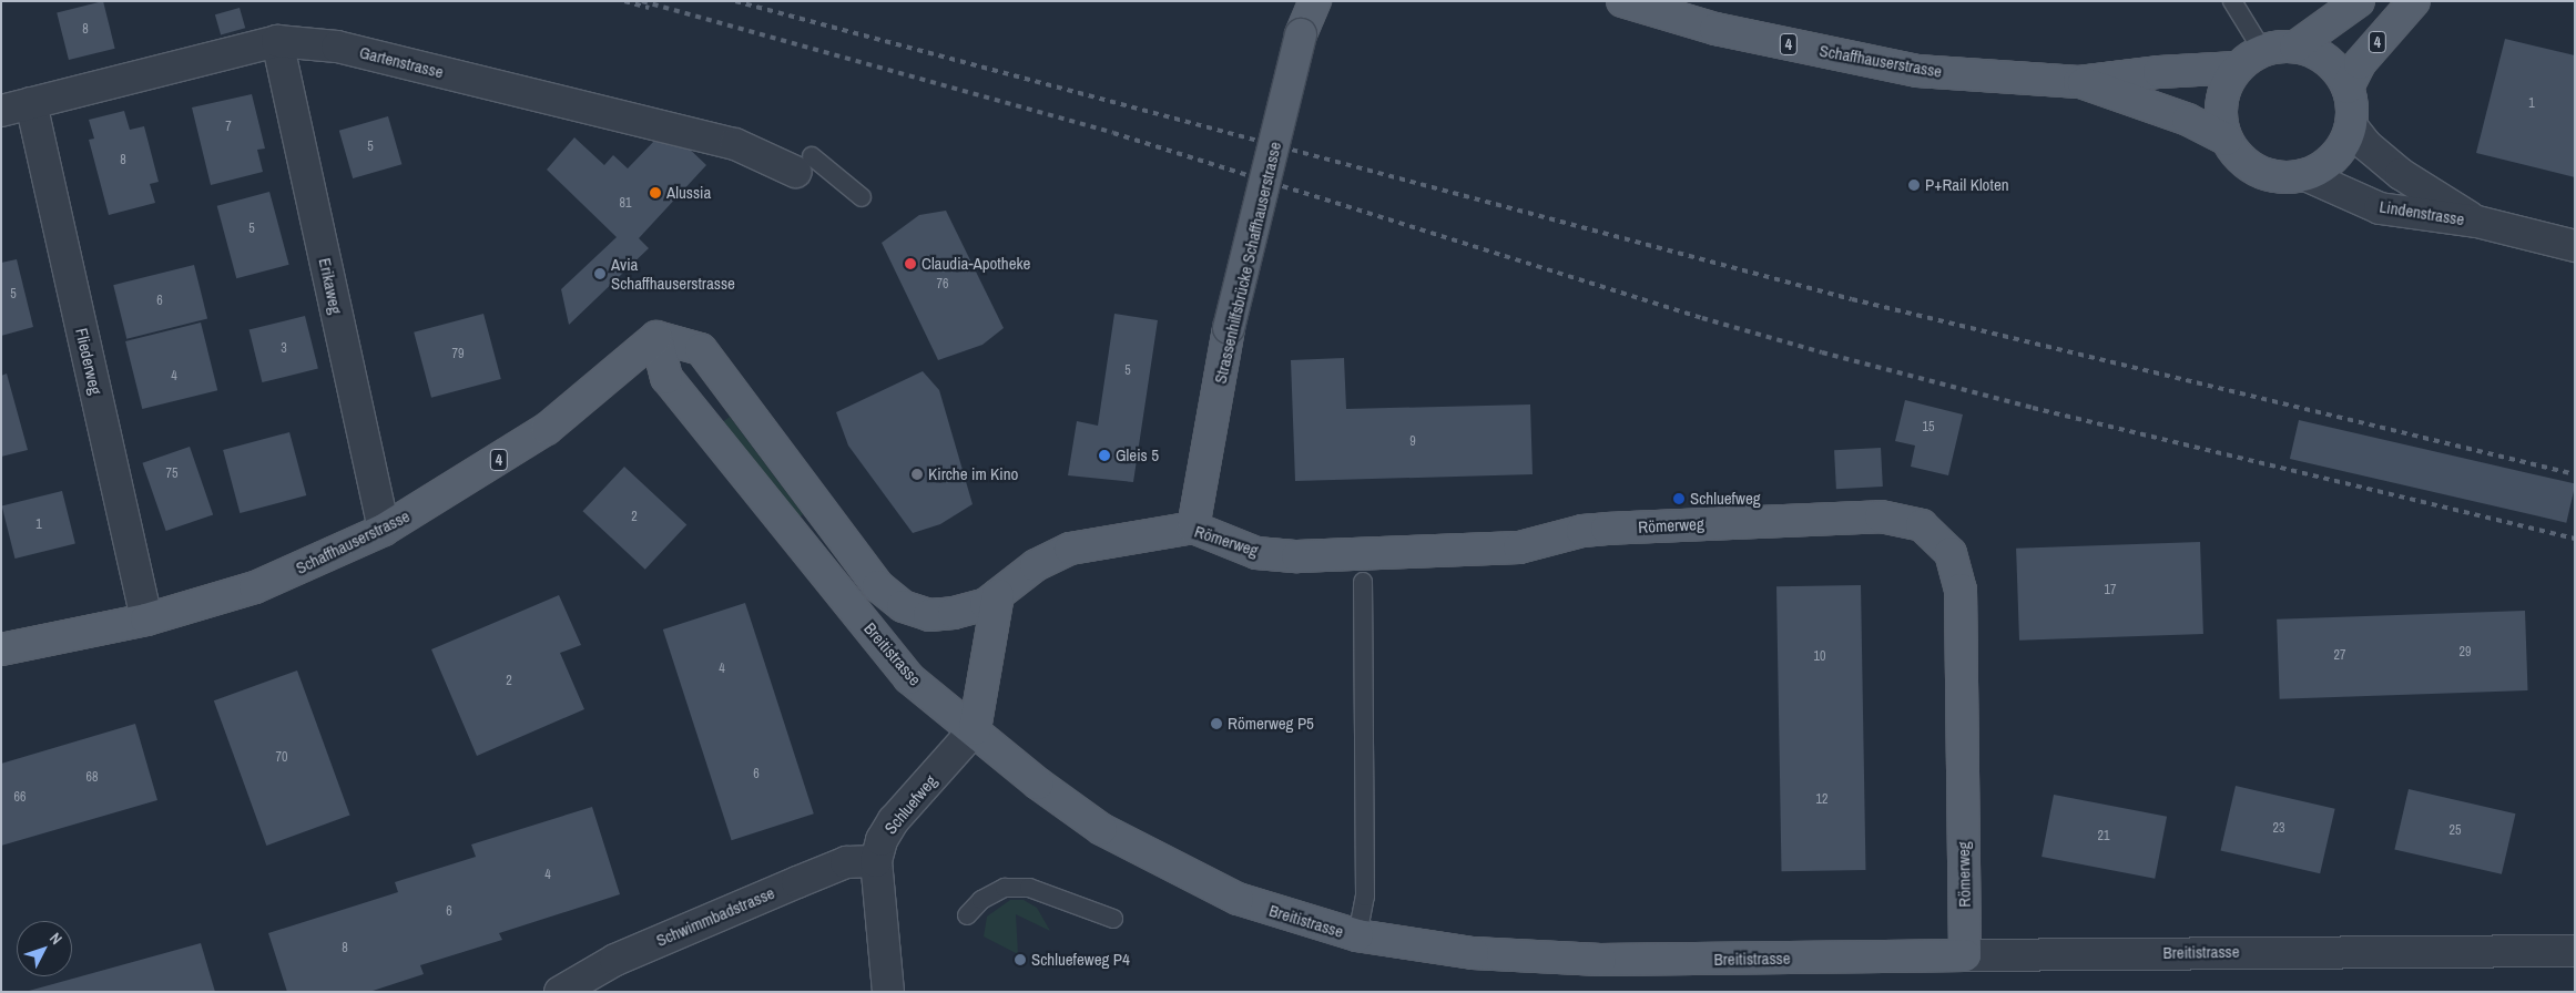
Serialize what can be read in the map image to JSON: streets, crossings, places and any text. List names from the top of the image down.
{
  "streets": {
    "main road": [
      "4",
      "Schaffhauserstrasse",
      "Strassenhilfsbrücke Schaffhauserstrasse",
      "Römerweg",
      "Breitistrasse"
    ],
    "street": [
      "Gartenstrasse",
      "Lindenstrasse",
      "Erikaweg",
      "Fliederweg",
      "Schluefweg",
      "Schwimmbadstrasse"
    ]
  },
  "crossings": [
    ["4", "Schaffhauserstrasse"],
    ["4", "Lindenstrasse"],
    ["Schaffhauserstrasse", "Lindenstrasse"],
    ["Schaffhauserstrasse", "Erikaweg"],
    ["Schaffhauserstrasse", "Fliederweg"],
    ["Schaffhauserstrasse", "Römerweg"],
    ["Schaffhauserstrasse", "Breitistrasse"],
    ["Gartenstrasse", "Erikaweg"],
    ["Gartenstrasse", "Fliederweg"],
    ["Strassenhilfsbrücke Schaffhauserstrasse", "Römerweg"],
    ["Römerweg", "Breitistrasse"],
    ["Breitistrasse", "Schluefweg"],
    ["Schluefweg", "Schwimmbadstrasse"]
  ],
  "places": [
    "P+Rail Kloten",
    "Alussia",
    "Claudia-Apotheke",
    "Avia Schaffhauserstrasse",
    "Gleis 5",
    "Kirche im Kino",
    "Schluefweg",
    "Römerweg P5",
    "Schluefeweg P4"
  ],
  "house_numbers": [
    "8",
    "1",
    "7",
    "5",
    "8",
    "81",
    "5",
    "76",
    "5",
    "6",
    "3",
    "79",
    "5",
    "4",
    "15",
    "9",
    "75",
    "2",
    "1",
    "17",
    "29",
    "27",
    "10",
    "4",
    "2",
    "70",
    "6",
    "68",
    "66",
    "12",
    "23",
    "25",
    "21",
    "4",
    "6",
    "8"
  ],
  "north": "top right"
}
